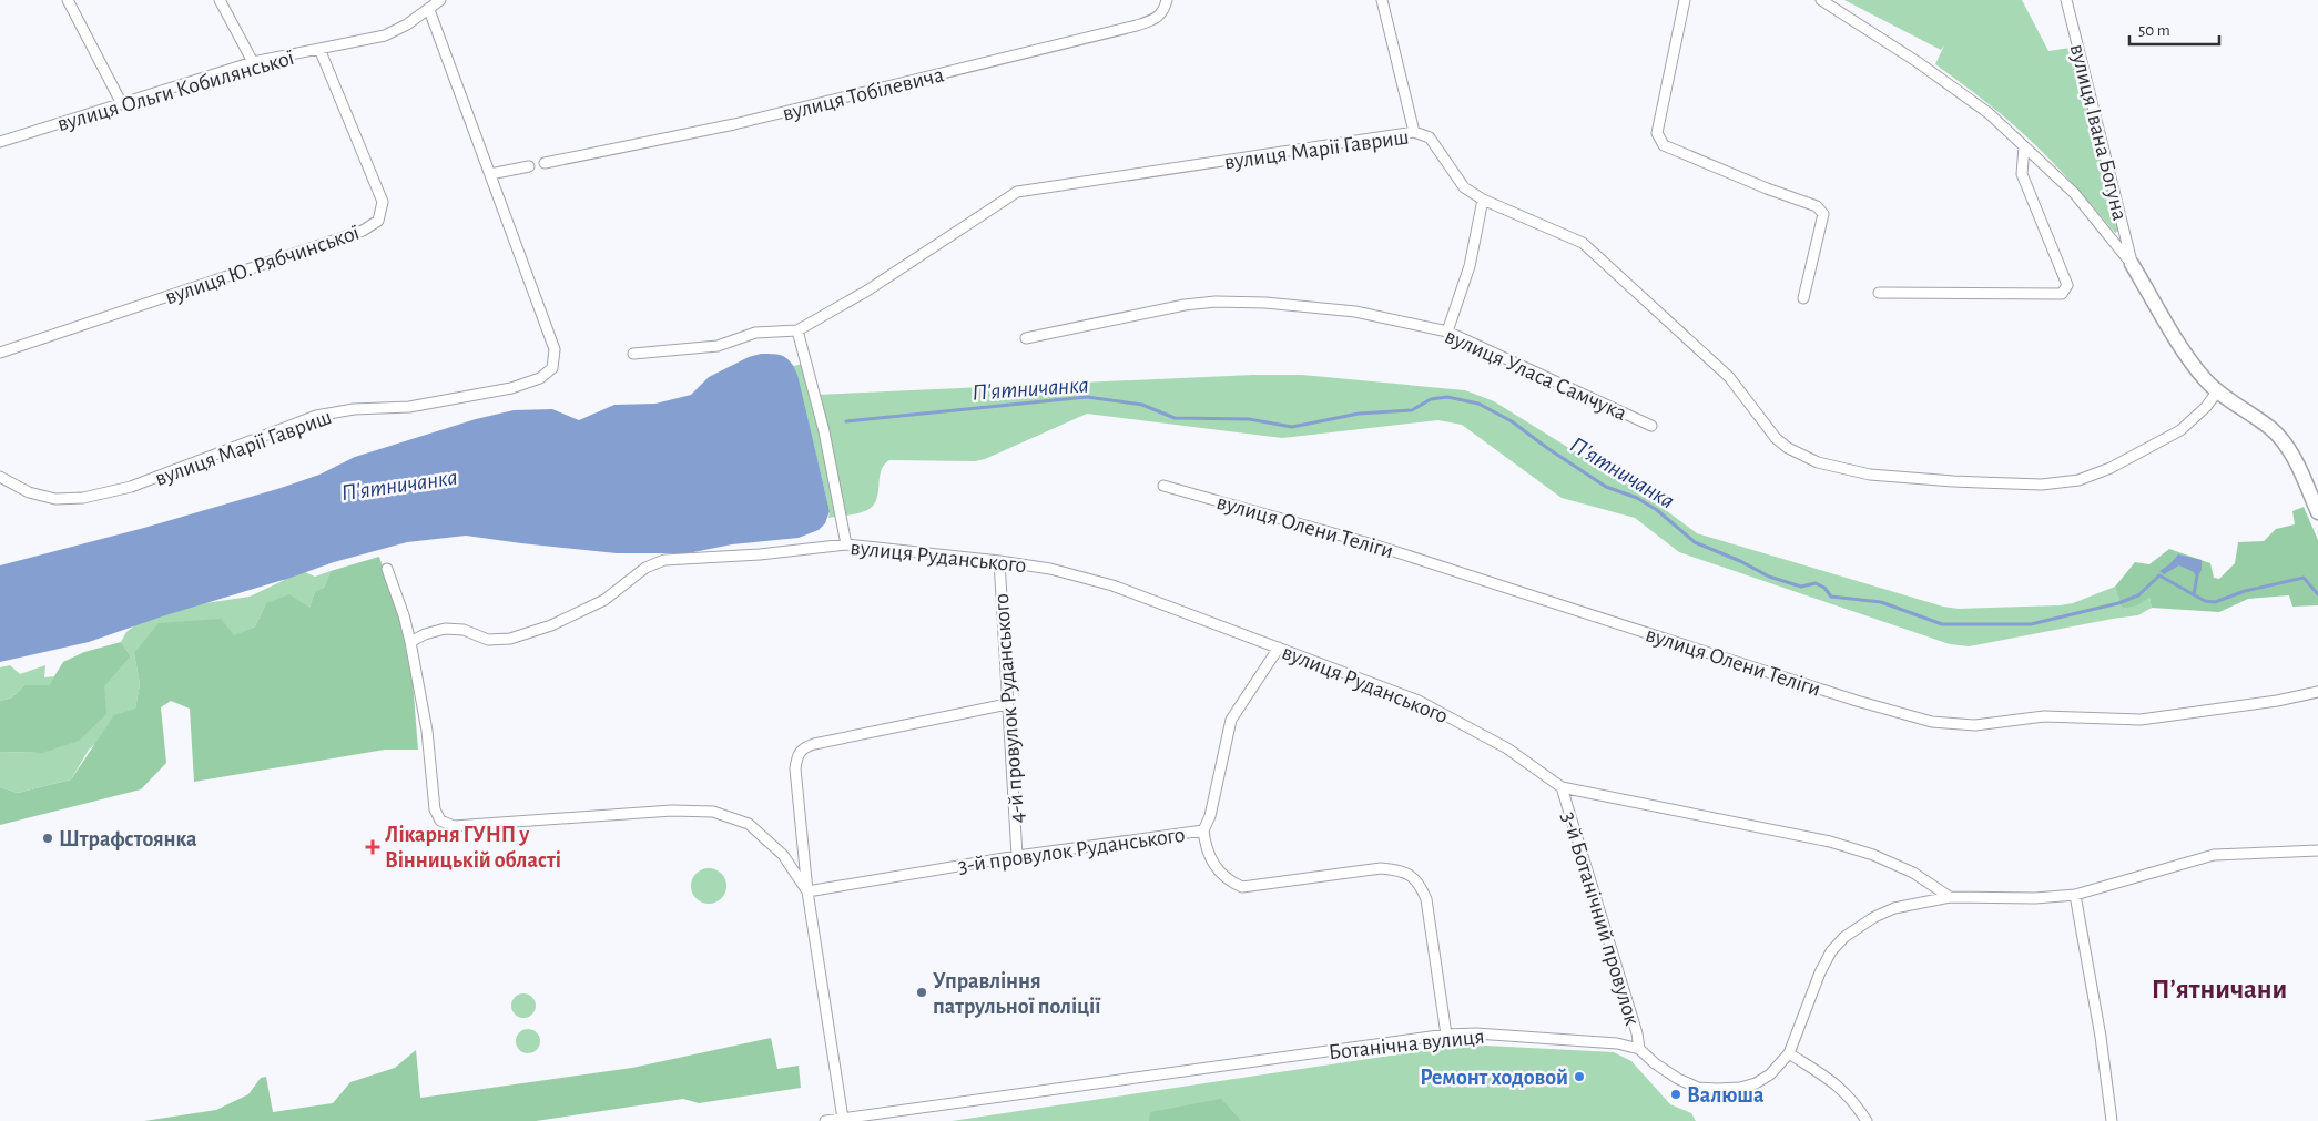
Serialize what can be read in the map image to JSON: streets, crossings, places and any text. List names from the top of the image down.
{
  "streets": {
    "street": [
      "вулиця Ольги Кобилянської",
      "вулиця Тобілевича",
      "вулиця Івана Богуна",
      "вулиця Марії Гавриш",
      "вулиця Ю. Рябчинської",
      "вулиця Уласа Самчука",
      "вулиця Олени Теліги",
      "вулиця Руданського",
      "4-й провулок Руданського",
      "3-й провулок Руданського",
      "3-й Ботанічний провулок",
      "Ботанічна вулиця"
    ]
  },
  "crossings": [
    ["вулиця Ольги Кобилянської", "вулиця Ю. Рябчинської"],
    ["вулиця Руданського", "4-й провулок Руданського"],
    ["вулиця Руданського", "3-й провулок Руданського"],
    ["вулиця Руданського", "3-й Ботанічний провулок"],
    ["вулиця Руданського", "Ботанічна вулиця"],
    ["4-й провулок Руданського", "3-й провулок Руданського"],
    ["3-й Ботанічний провулок", "Ботанічна вулиця"]
  ],
  "districts": ["П’ятничани"],
  "water": ["П'ятничанка"],
  "places": {
    "other": [
      "Штрафстоянка",
      "Управління патрульної поліції",
      "Ремонт ходовой",
      "Валюша"
    ],
    "health": ["Лікарня ГУНП у Вінницькій області"]
  },
  "scale_bar": "50 m"
}
